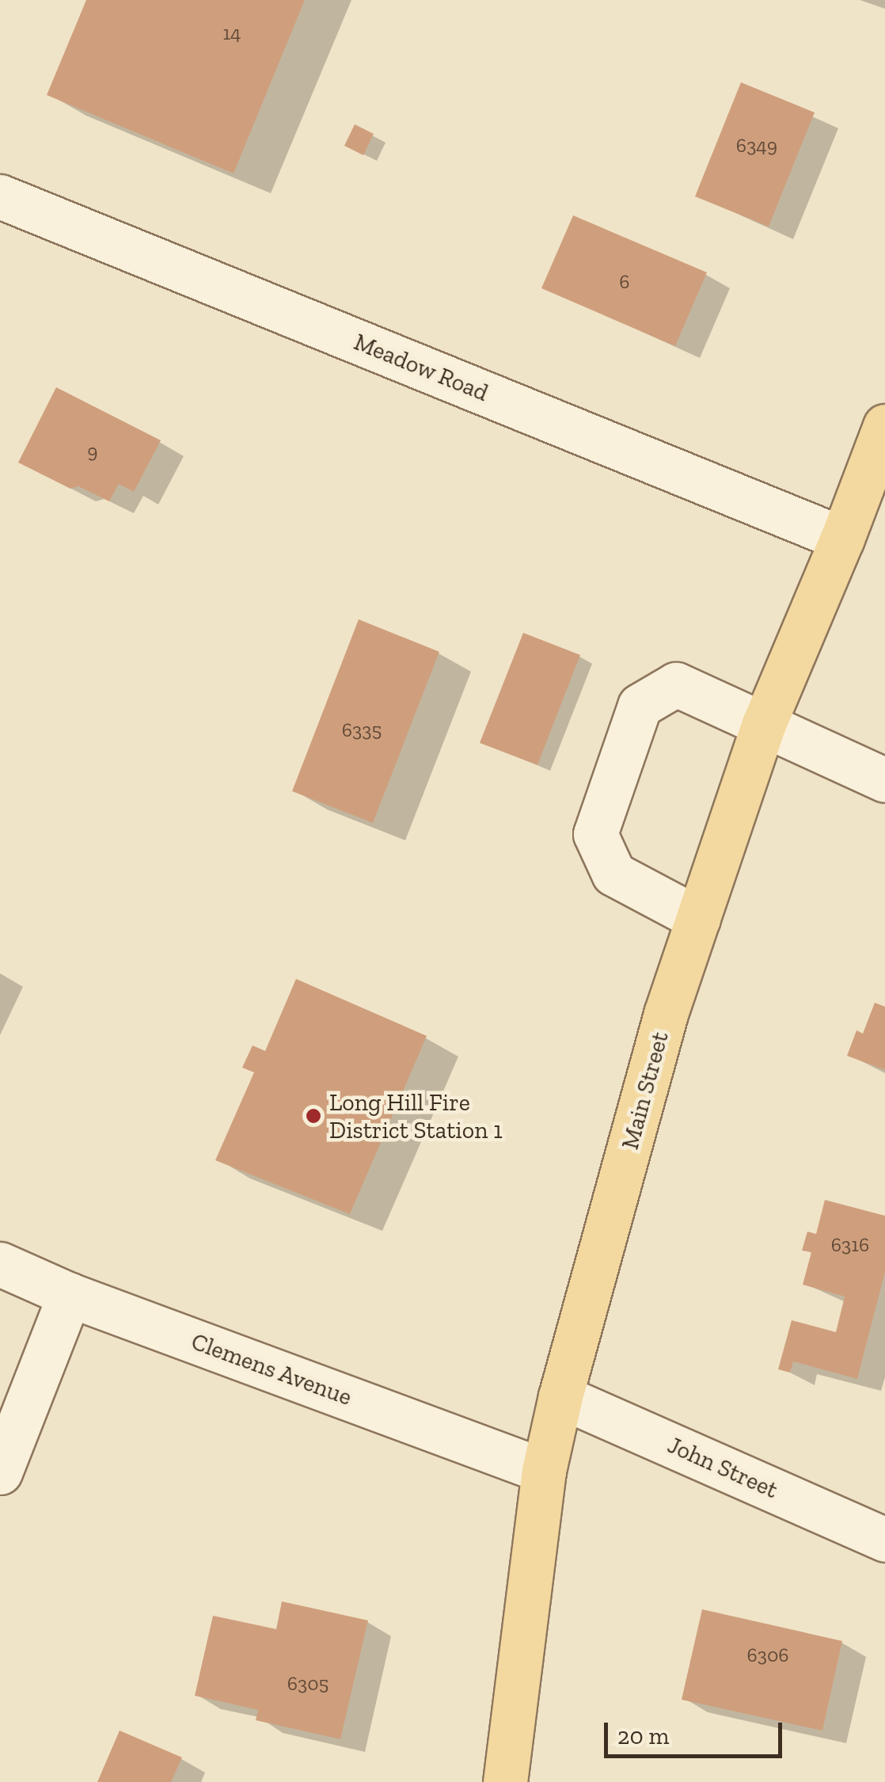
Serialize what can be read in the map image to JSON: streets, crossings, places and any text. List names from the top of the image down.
{
  "streets": {
    "main road": ["Main Street"],
    "street": ["Meadow Road", "Clemens Avenue", "John Street"]
  },
  "crossings": [
    ["Meadow Road", "Main Street"],
    ["Main Street", "Clemens Avenue"],
    ["Main Street", "John Street"]
  ],
  "places": ["Long Hill Fire District Station 1"],
  "house_numbers": [
    "14",
    "6349",
    "6",
    "9",
    "6335",
    "6316",
    "6306",
    "6305"
  ],
  "scale_bar": "20 m"
}
